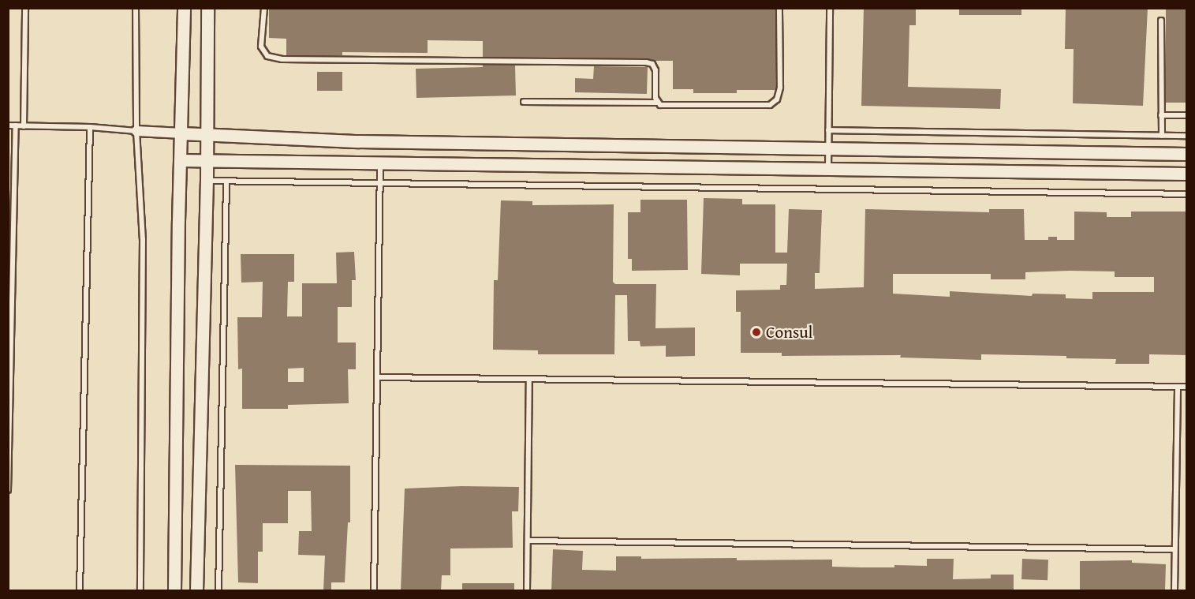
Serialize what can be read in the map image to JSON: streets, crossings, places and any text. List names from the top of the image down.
{
  "places": ["Consul"]
}
